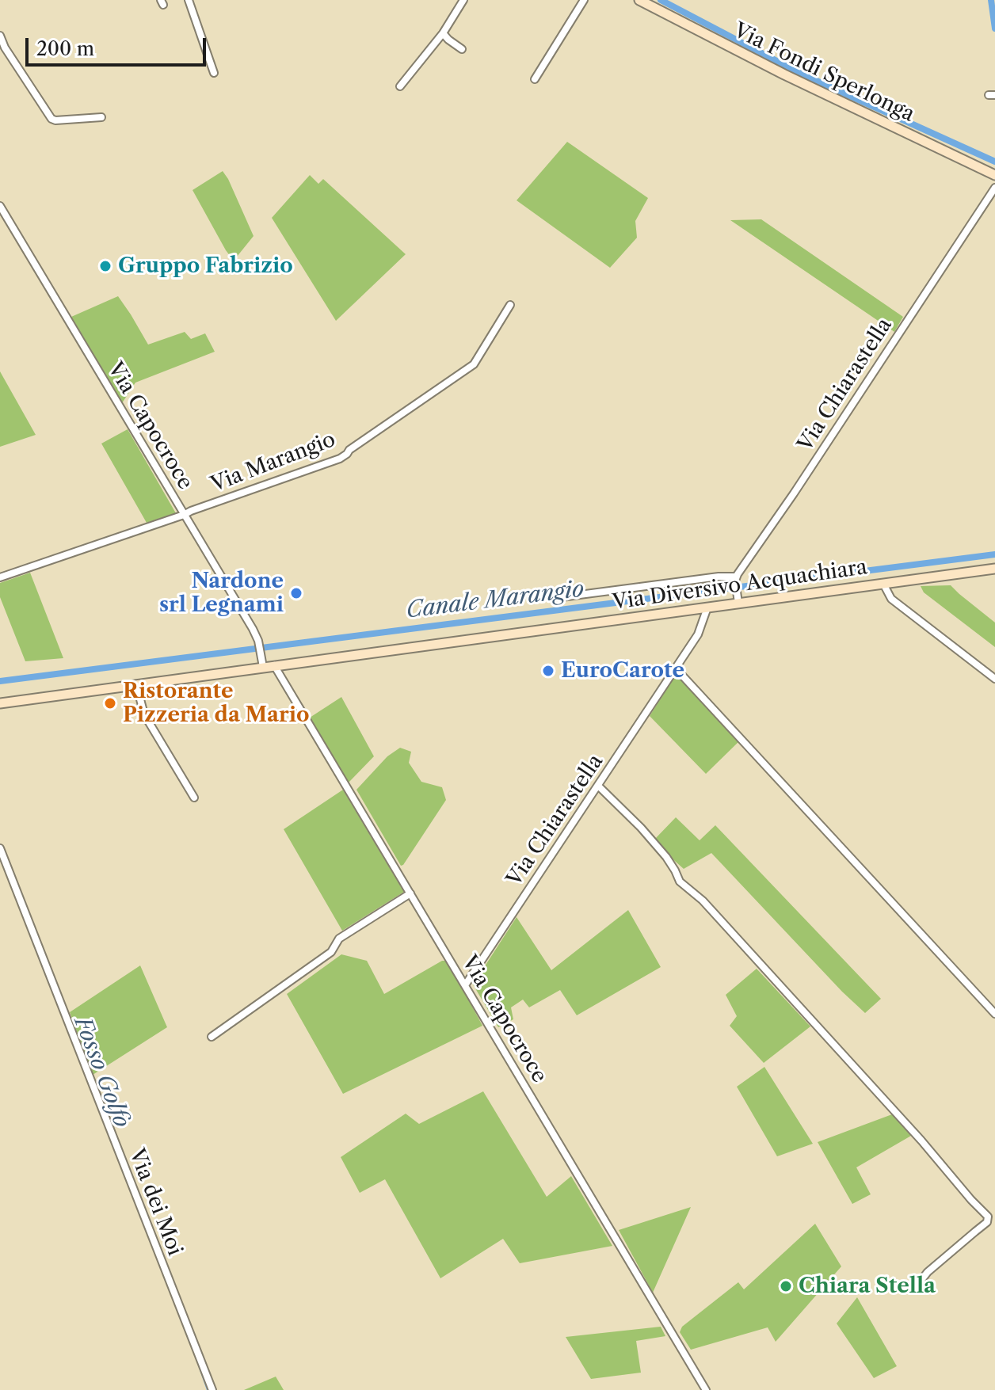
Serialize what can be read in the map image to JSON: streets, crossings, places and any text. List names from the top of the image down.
{
  "streets": {
    "main road": ["Via Fondi Sperlonga", "Via Diversivo Acquachiara"],
    "street": [
      "Via Chiarastella",
      "Via Capocroce",
      "Via Marangio",
      "Via dei Moi"
    ]
  },
  "crossings": [
    ["Via Chiarastella", "Via Capocroce"],
    ["Via Chiarastella", "Via Diversivo Acquachiara"],
    ["Via Capocroce", "Via Marangio"],
    ["Via Capocroce", "Via Diversivo Acquachiara"]
  ],
  "water": ["Canale Marangio", "Fosso Golfo"],
  "places": [
    "Gruppo Fabrizio",
    "Nardone srl Legnami",
    "EuroCarote",
    "Ristorante Pizzeria da Mario",
    "Chiara Stella"
  ],
  "scale_bar": "200 m"
}
